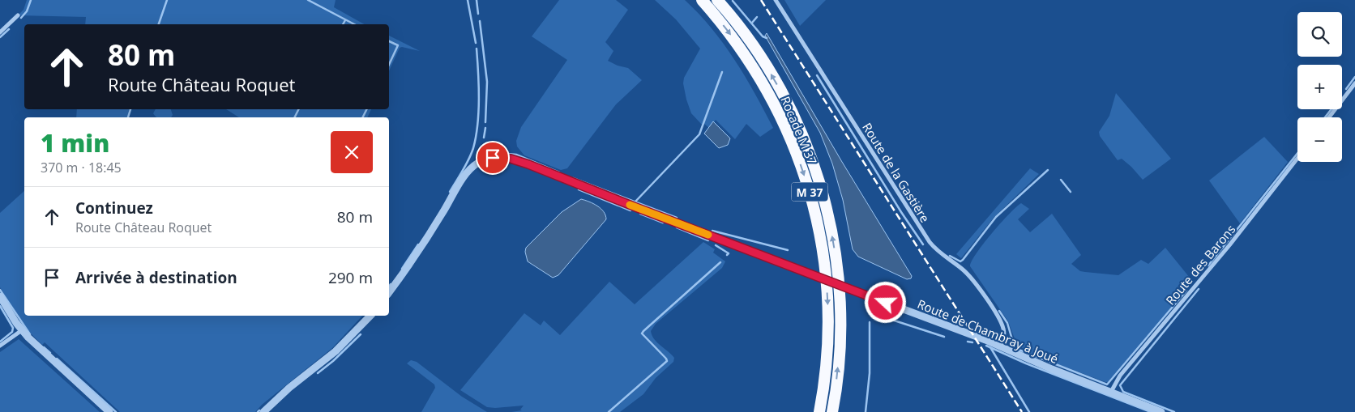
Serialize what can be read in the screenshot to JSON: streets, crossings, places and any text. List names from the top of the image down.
{
  "streets": {
    "highway": ["Rocade M 37", "M 37"],
    "street": ["Route de la Gastière", "Route des Barons", "Route de Chambray à Joué"]
  },
  "crossings": [
    ["Route de la Gastière", "Route de Chambray à Joué"],
    ["Route des Barons", "Route de Chambray à Joué"]
  ],
  "page": {
    "map_buttons": ["+", "−"],
    "turn": ["80 m", "Route Château Roquet"],
    "heading": ["1 min", "370 m · 18:45"],
    "list": [
      {
        "name": "Continuez",
        "note": "Route Château Roquet",
        "value": "80 m"
      },
      {
        "name": "Arrivée à destination",
        "value": "290 m"
      }
    ]
  }
}
